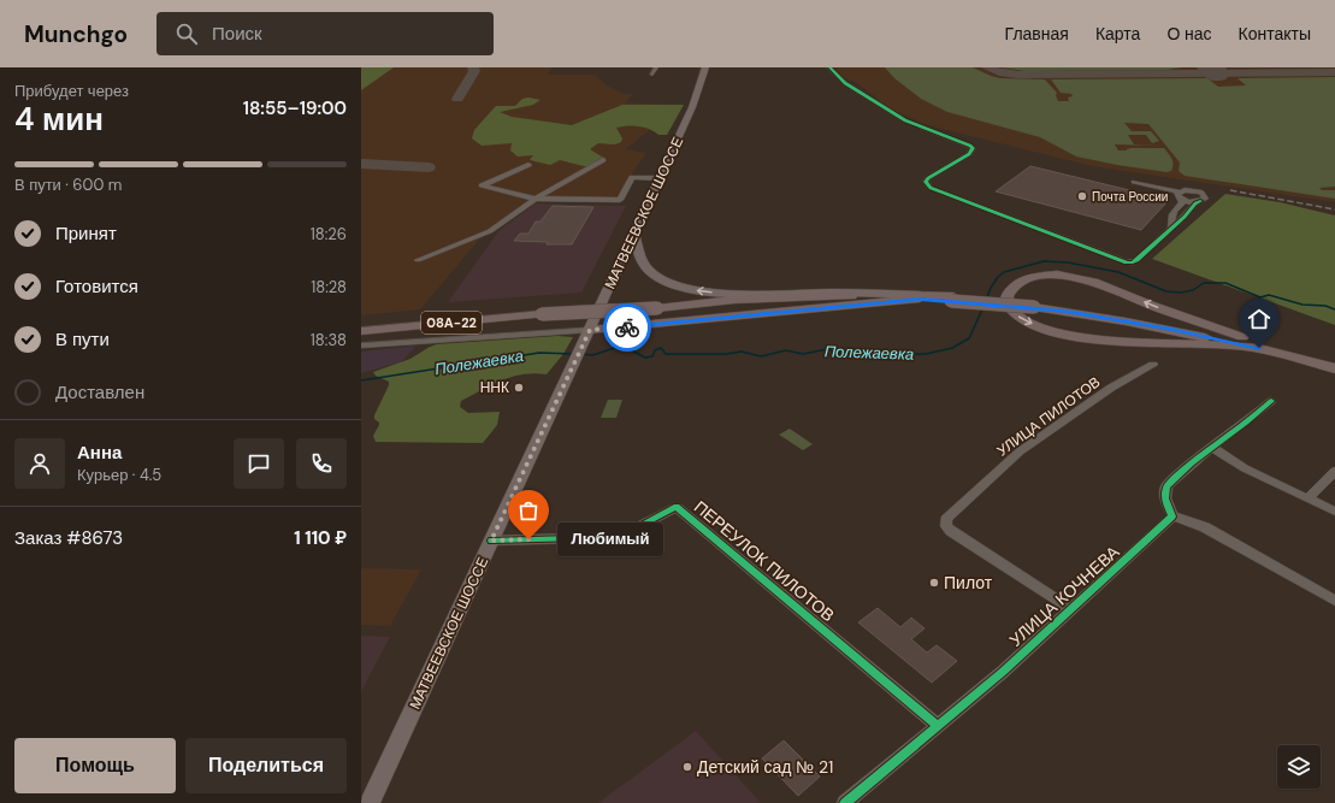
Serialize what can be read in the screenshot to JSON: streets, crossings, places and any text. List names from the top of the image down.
{
  "streets": {
    "highway": ["08А-22"],
    "main road": ["МАТВЕЕВСКОЕ ШОССЕ"],
    "street": ["УЛИЦА ПИЛОТОВ", "ПЕРЕУЛОК ПИЛОТОВ", "УЛИЦА КОЧНЕВА"]
  },
  "crossings": [
    ["МАТВЕЕВСКОЕ ШОССЕ", "ПЕРЕУЛОК ПИЛОТОВ"],
    ["УЛИЦА ПИЛОТОВ", "УЛИЦА КОЧНЕВА"],
    ["ПЕРЕУЛОК ПИЛОТОВ", "УЛИЦА КОЧНЕВА"]
  ],
  "water": ["Полежаевка"],
  "places": [
    "Почта России",
    "ННК",
    "Любимый",
    "Пилот",
    "Детский сад № 21"
  ],
  "page": {
    "header": "Munchgo",
    "search": "Поиск",
    "nav": [
      "Главная",
      "Карта",
      "О нас",
      "Контакты"
    ],
    "heading": ["4 мин", "Прибудет через", "18:55–19:00"],
    "panel": [
      "Анна",
      "Курьер · 4.5",
      "Заказ #8673",
      "1 110 ₽"
    ],
    "bar": "В пути · 600 m",
    "list": [
      ["Принят", "18:26"],
      ["Готовится", "18:28"],
      ["В пути", "18:38"],
      "Доставлен"
    ],
    "bubble": "Любимый",
    "buttons": ["Помощь", "Поделиться"]
  }
}
